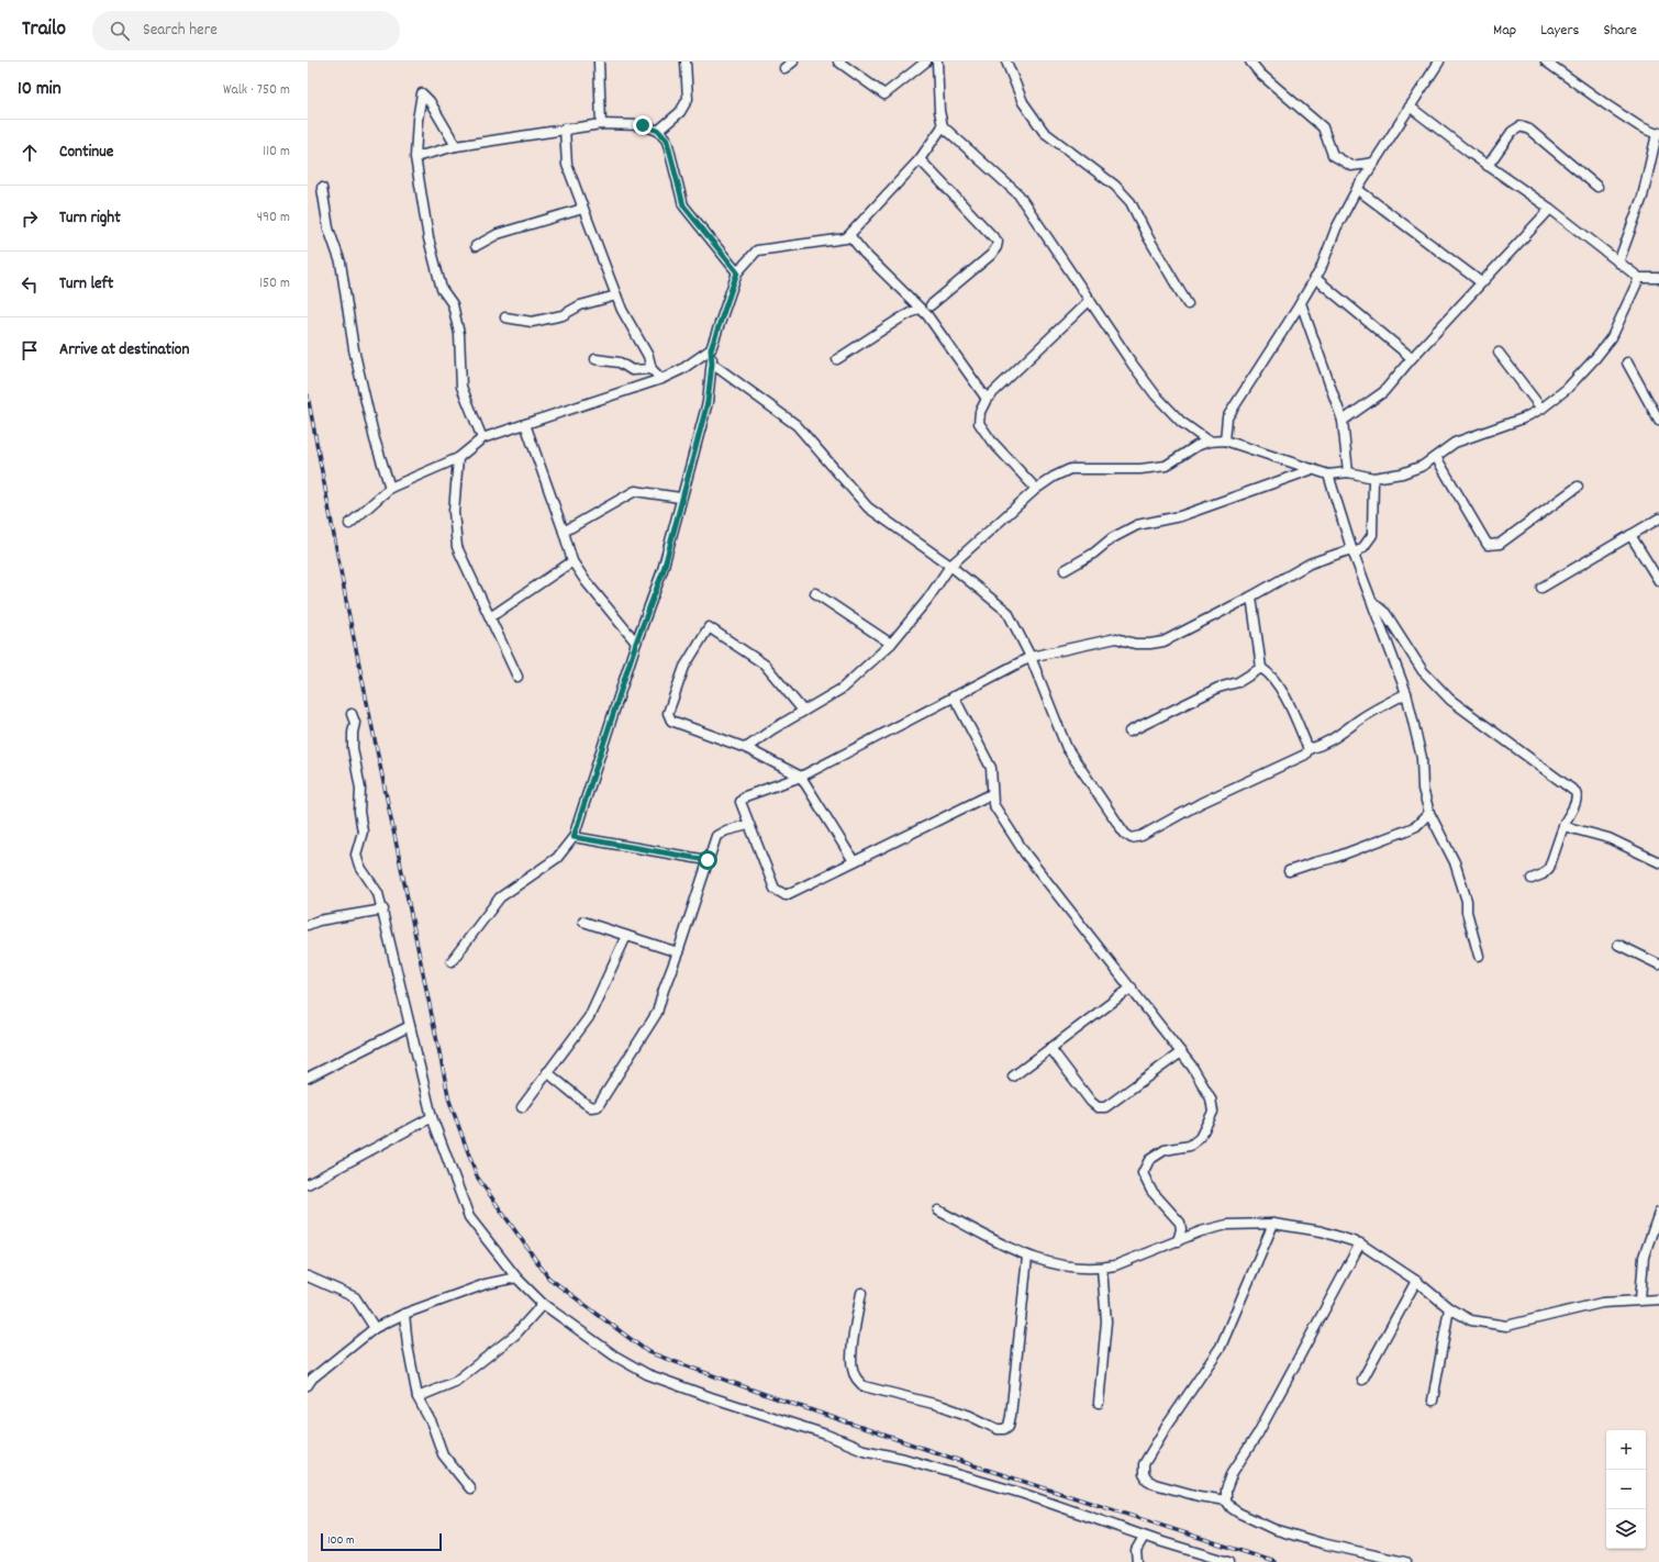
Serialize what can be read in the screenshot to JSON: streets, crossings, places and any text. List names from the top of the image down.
{
  "scale_bar": "100 m",
  "page": {
    "header": "Trailo",
    "search": "Search here",
    "nav": ["Map", "Layers", "Share"],
    "heading": ["10 min", "Walk · 750 m"],
    "list": [
      ["Continue", "110 m"],
      ["Turn right", "490 m"],
      ["Turn left", "150 m"],
      "Arrive at destination"
    ],
    "map_buttons": ["+", "−"],
    "scale": "100 m"
  }
}
